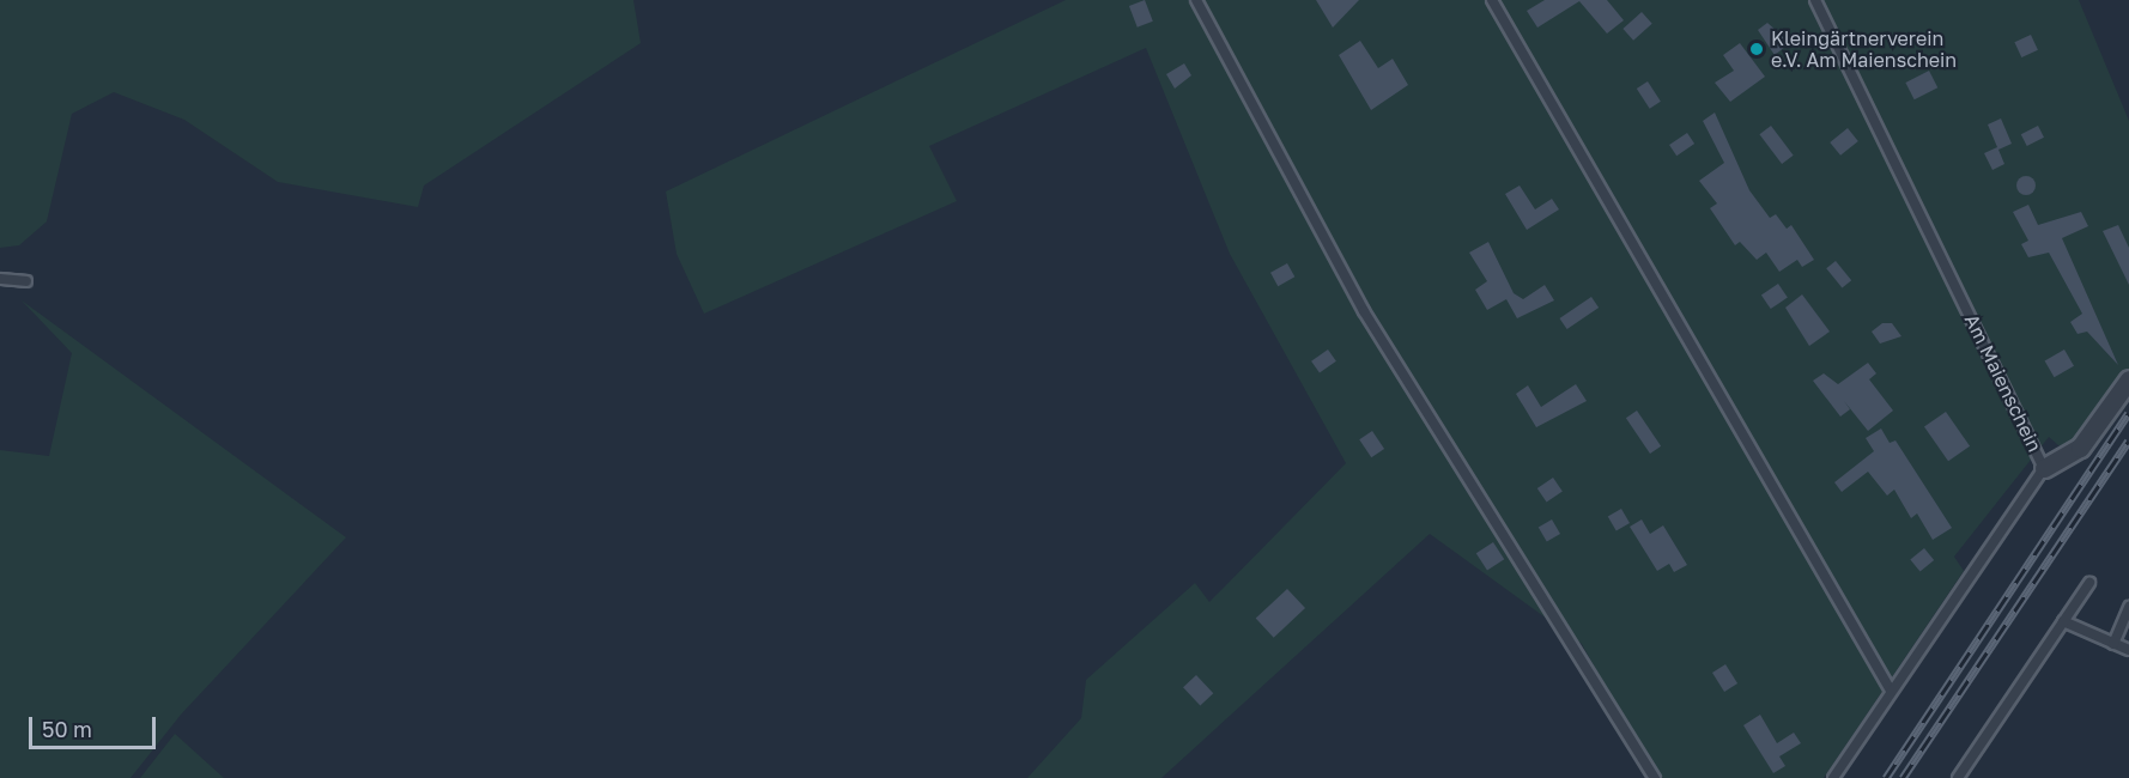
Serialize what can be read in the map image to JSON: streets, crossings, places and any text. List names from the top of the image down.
{
  "streets": {
    "lane": ["Am Maienschein"]
  },
  "places": ["Kleingärtnerverein e.V. Am Maienschein"],
  "scale_bar": "50 m"
}
